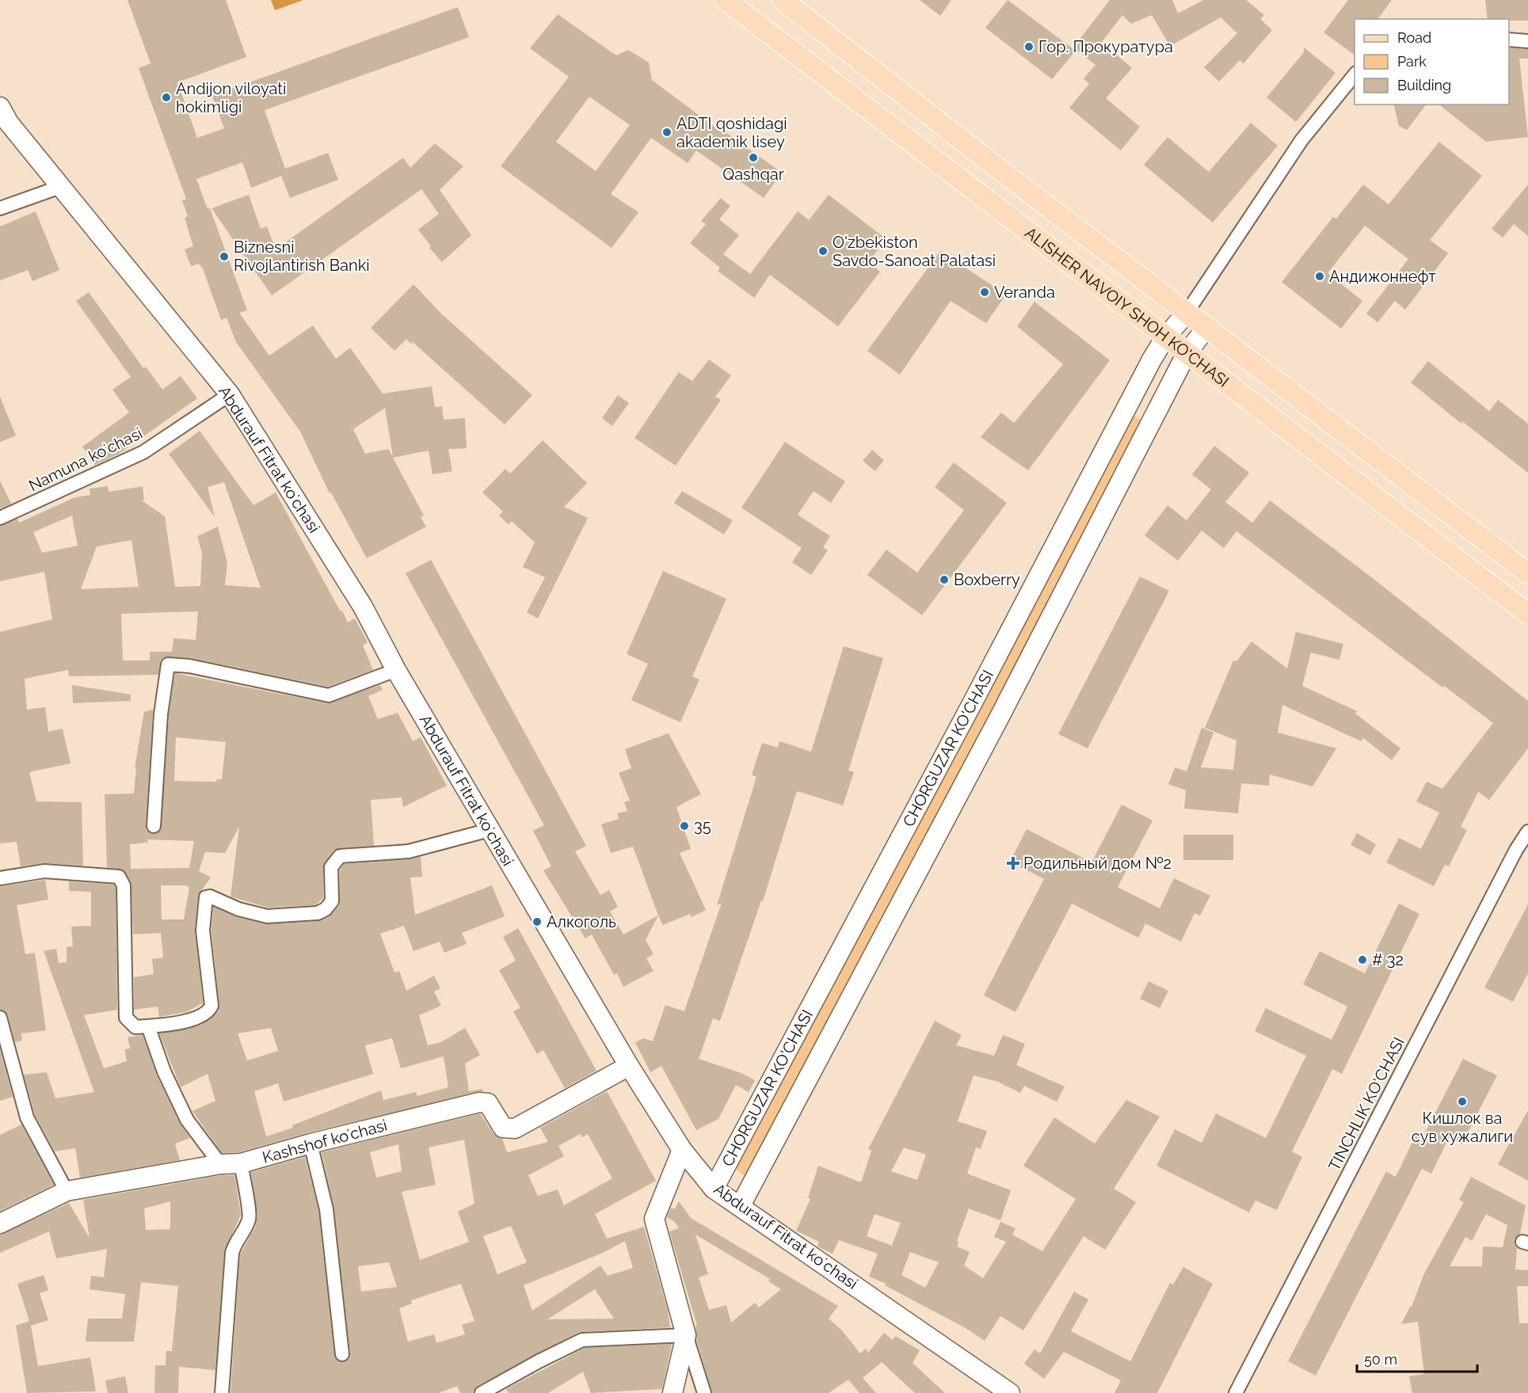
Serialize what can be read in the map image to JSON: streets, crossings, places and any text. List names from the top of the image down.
{
  "streets": {
    "main road": [
      "ALISHER NAVOIY SHOH KO'CHASI",
      "Abdurauf Fitrat koʻchasi",
      "CHORGUZAR KO'CHASI",
      "Kashshof koʻchasi"
    ],
    "street": ["Namuna koʻchasi", "TINCHLIK KО‘CHASI"]
  },
  "crossings": [
    ["ALISHER NAVOIY SHOH KO'CHASI", "CHORGUZAR KO'CHASI"],
    ["Namuna koʻchasi", "Abdurauf Fitrat koʻchasi"],
    ["Abdurauf Fitrat koʻchasi", "CHORGUZAR KO'CHASI"],
    ["Abdurauf Fitrat koʻchasi", "Kashshof koʻchasi"]
  ],
  "places": {
    "other": [
      "Гор. Прокуратура",
      "Andijon vilоyati hоkimligi",
      "ADTI qoshidagi akademik lisey",
      "Qashqar",
      "O'zbekiston Savdo-Sanoat Palatasi",
      "Biznesni Rivojlantirish Banki",
      "Андижоннефт",
      "Veranda",
      "Boxberry",
      "35",
      "Алкоголь",
      "# 32",
      "Кишлок ва сув хужалиги"
    ],
    "health": ["Родильный дом №2"]
  },
  "legend": ["Road", "Park", "Building"],
  "scale_bar": "50 m"
}
